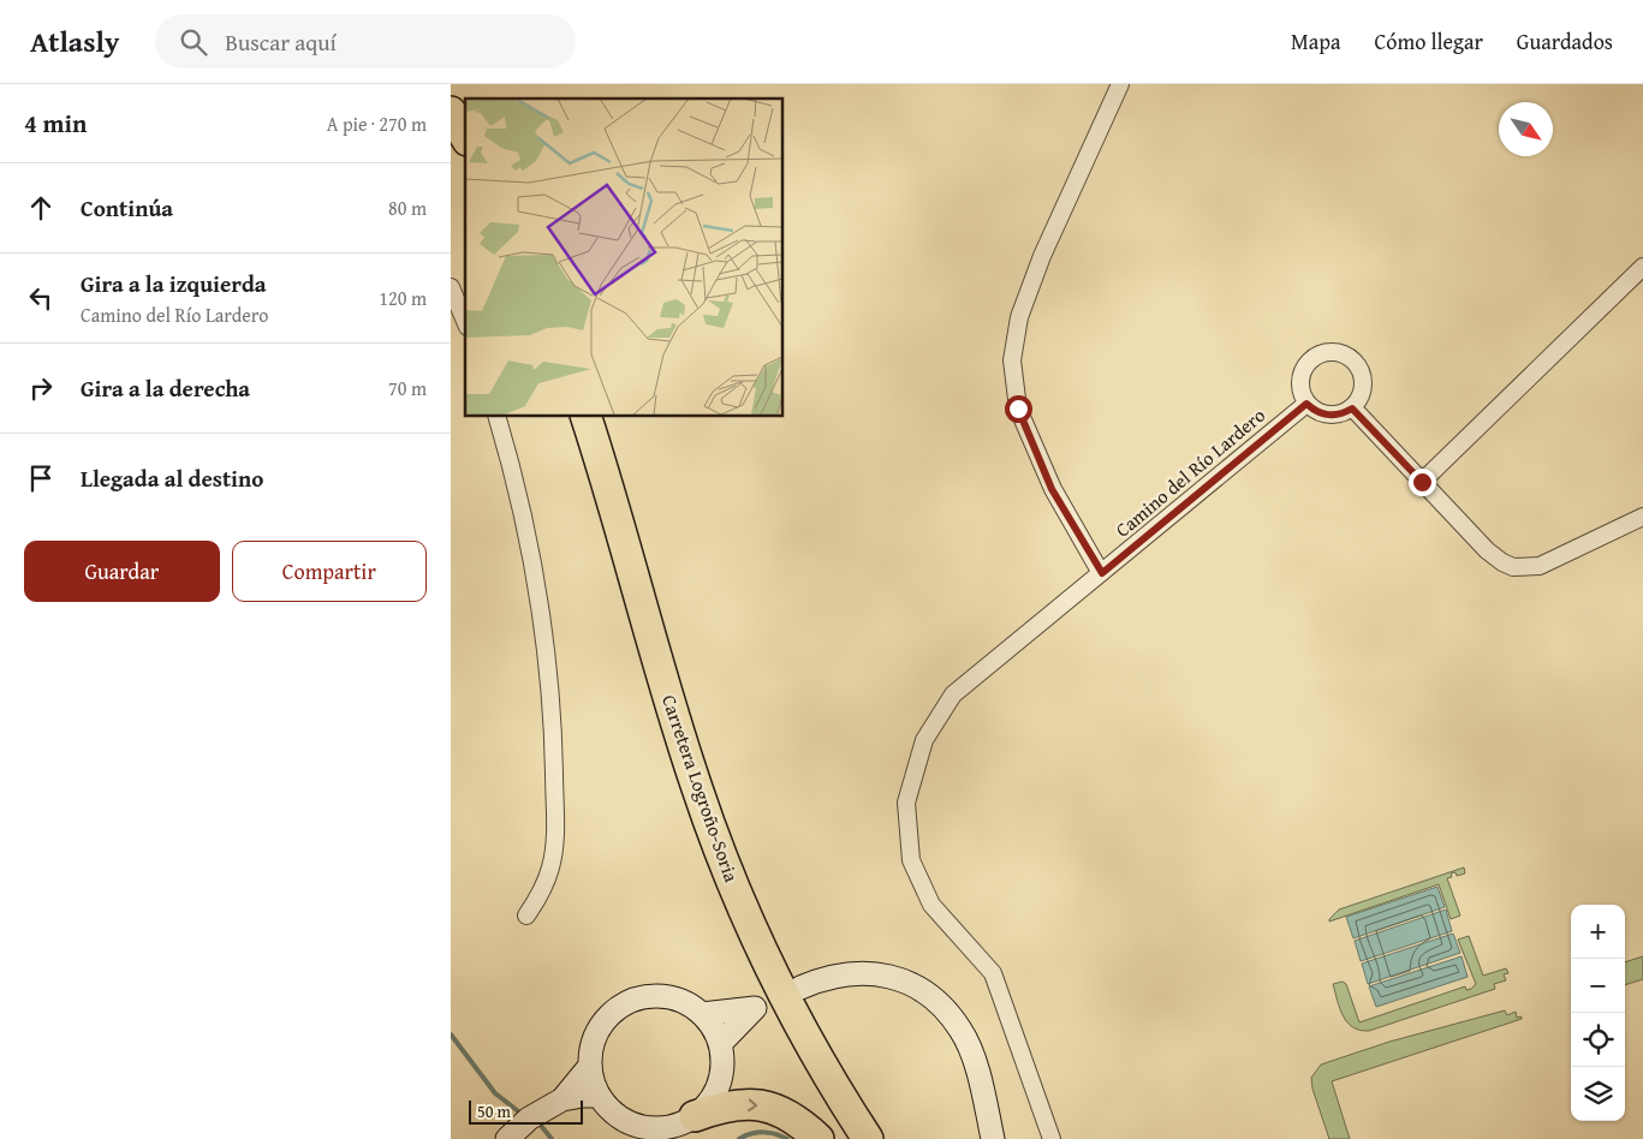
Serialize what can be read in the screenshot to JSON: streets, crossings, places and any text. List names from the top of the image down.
{
  "streets": {
    "highway": ["Carretera Logroño-Soria"],
    "street": ["Camino del Río Lardero"]
  },
  "scale_bar": "50 m",
  "north": "bottom right",
  "page": {
    "header": "Atlasly",
    "search": "Buscar aquí",
    "nav": ["Mapa", "Cómo llegar", "Guardados"],
    "heading": ["4 min", "A pie · 270 m"],
    "list": [
      ["Continúa", "80 m"],
      ["Gira a la izquierda", "Camino del Río Lardero", "120 m"],
      ["Gira a la derecha", "70 m"],
      "Llegada al destino"
    ],
    "buttons": ["Guardar", "Compartir"],
    "map_buttons": ["+", "−"],
    "scale": "50 m"
  }
}
